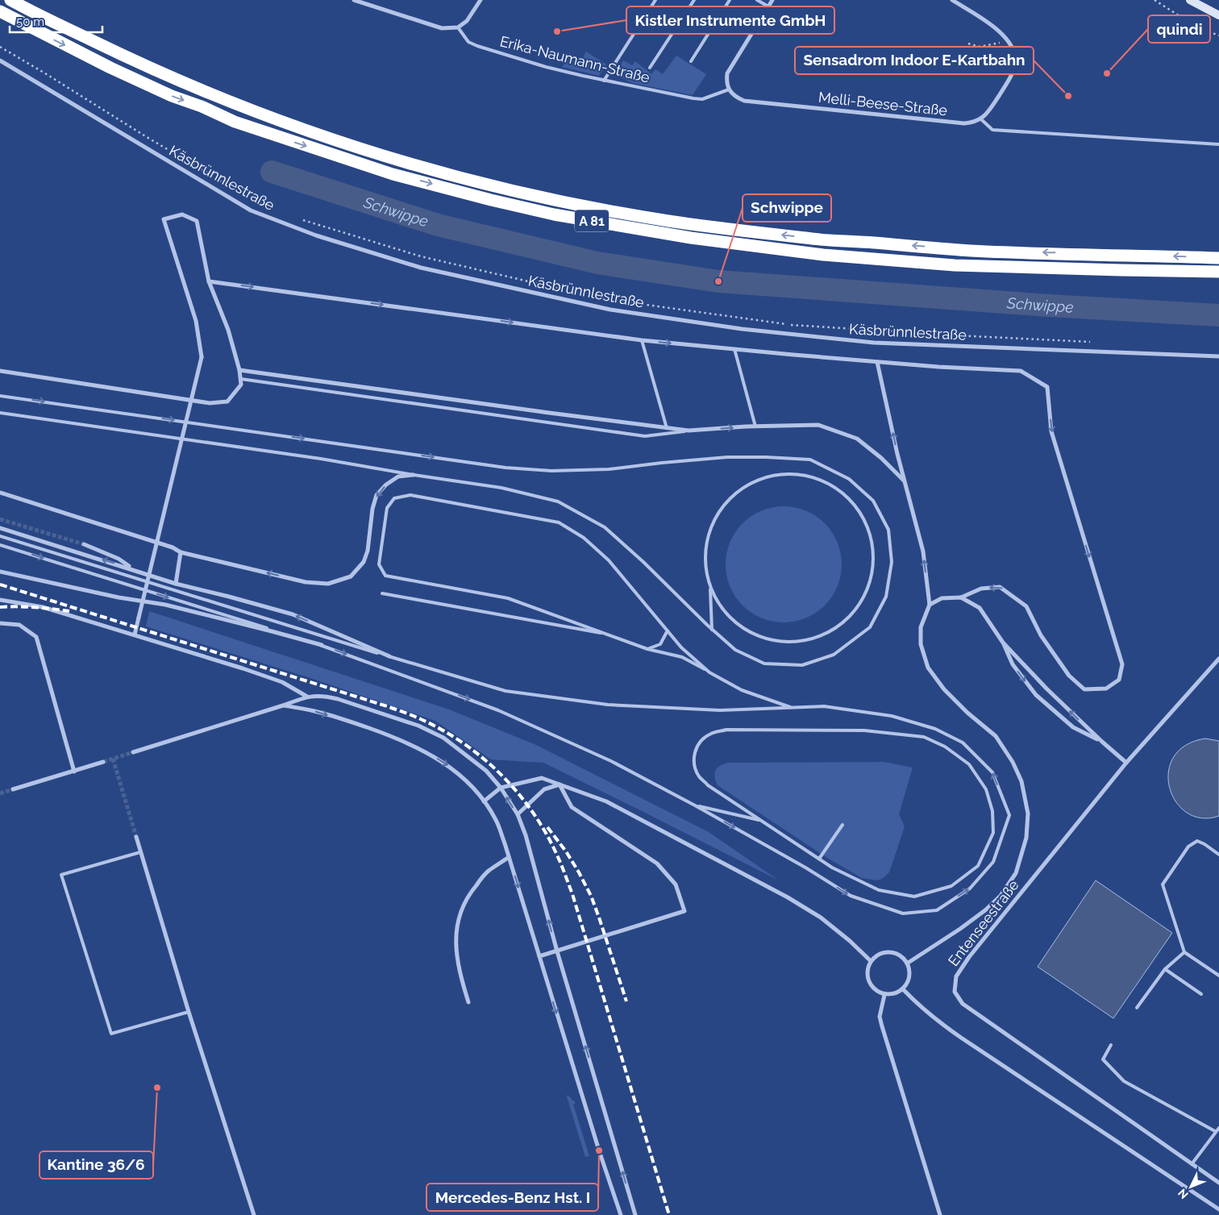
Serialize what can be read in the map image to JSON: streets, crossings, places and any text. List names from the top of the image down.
{
  "streets": {
    "highway": ["A 81"],
    "street": ["Melli-Beese-Straße", "Käsbrünnlestraße", "Entenseestraße"],
    "lane": ["Erika-Naumann-Straße"]
  },
  "crossings": [
    ["Erika-Naumann-Straße", "Melli-Beese-Straße"]
  ],
  "water": ["Schwippe"],
  "places": [
    "Kistler Instrumente GmbH",
    "quindi",
    "Sensadrom Indoor E-Kartbahn",
    "Schwippe",
    "Kantine 36/6",
    "Mercedes-Benz Hst. I"
  ],
  "scale_bar": "50 m",
  "north": "bottom left"
}
